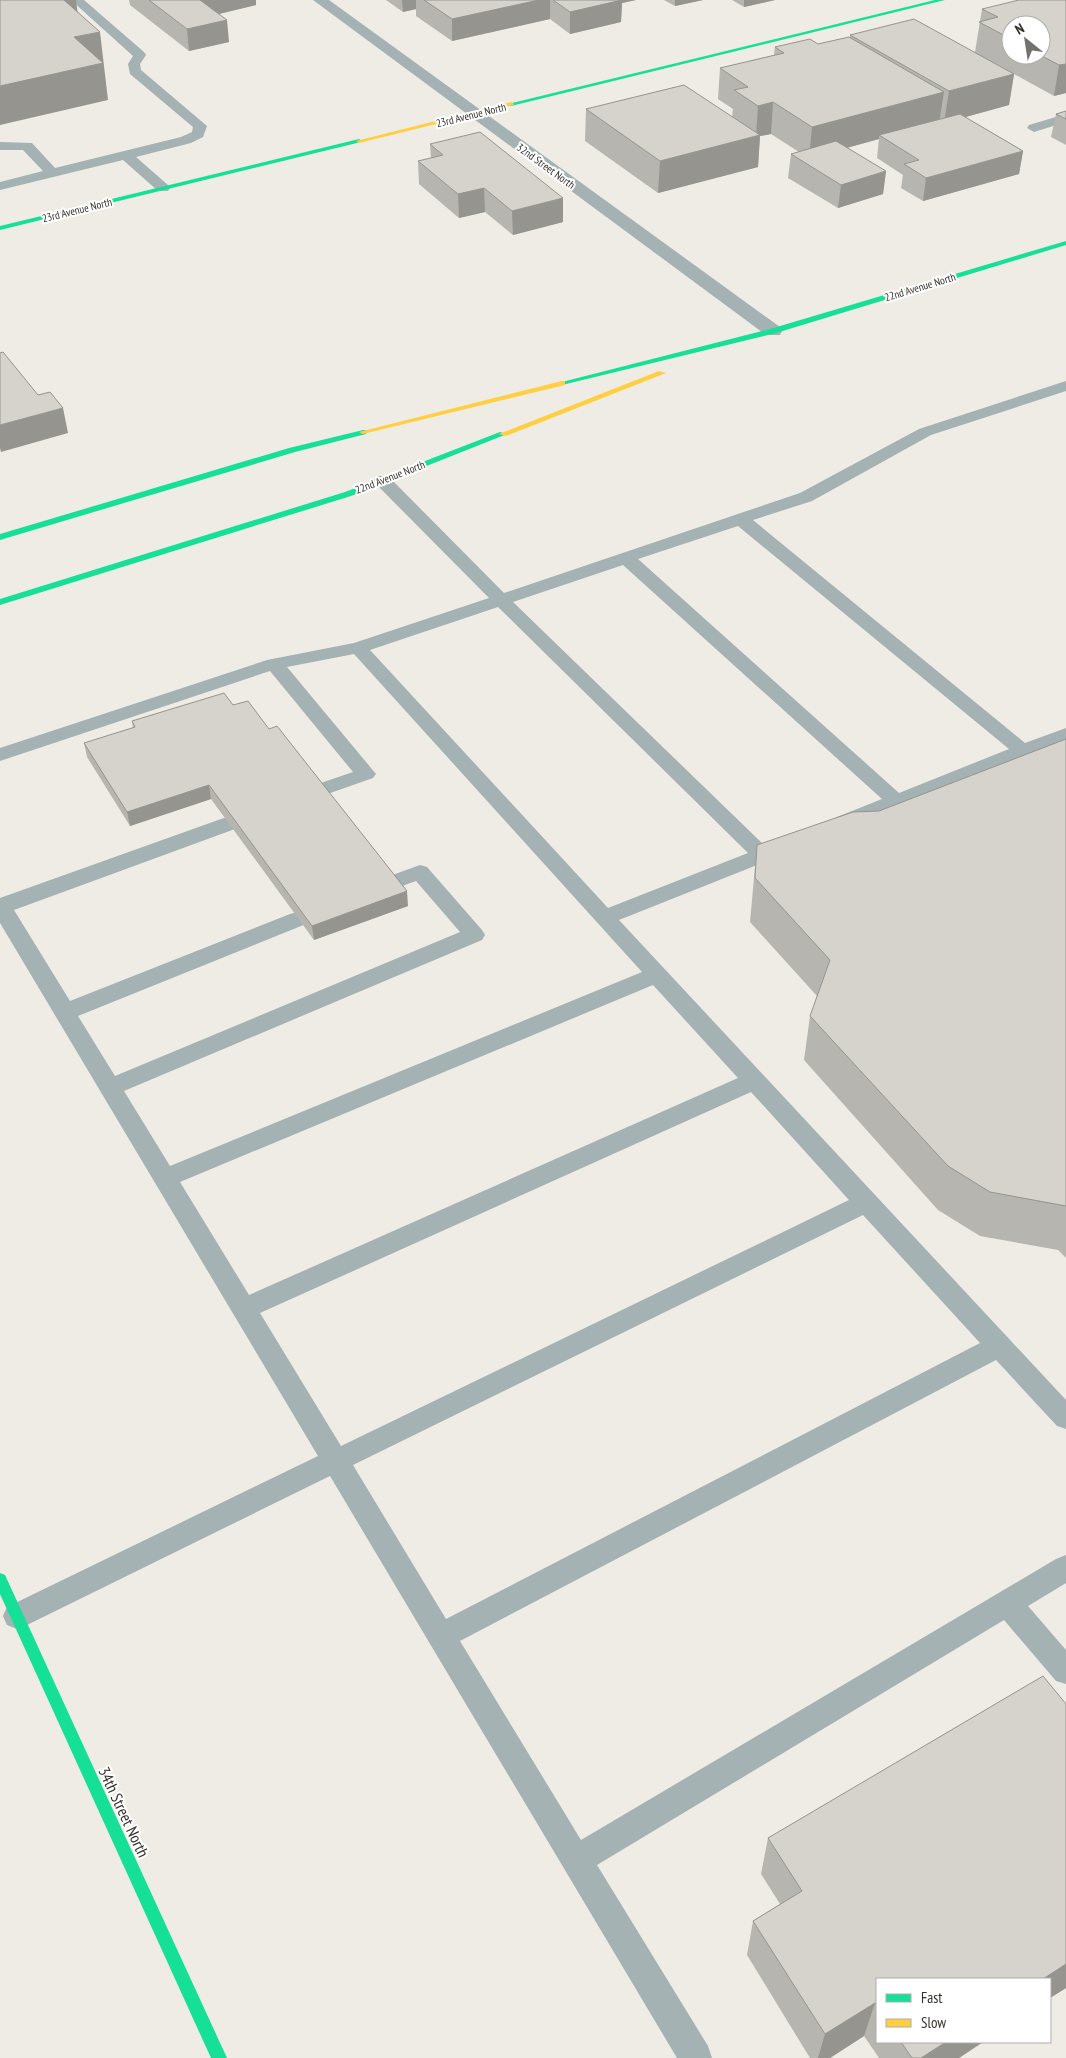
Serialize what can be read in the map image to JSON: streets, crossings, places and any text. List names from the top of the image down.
{
  "streets": {
    "main road": ["23rd Avenue North", "22nd Avenue North", "34th Street North"],
    "street": ["32nd Street North"]
  },
  "crossings": [
    ["23rd Avenue North", "32nd Street North"],
    ["32nd Street North", "22nd Avenue North"]
  ],
  "legend": ["Fast", "Slow"],
  "north": "top left"
}
